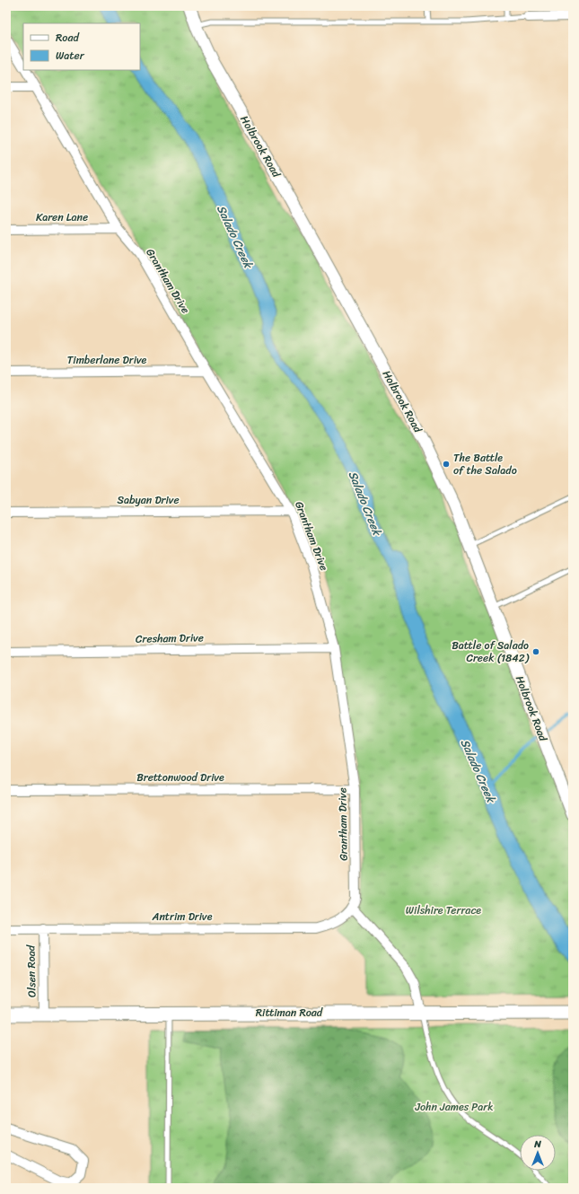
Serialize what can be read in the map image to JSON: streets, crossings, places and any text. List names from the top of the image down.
{
  "streets": {
    "main road": ["Rittiman Road"],
    "street": [
      "Holbrook Road",
      "Karen Lane",
      "Grantham Drive",
      "Timberlane Drive",
      "Sabyan Drive",
      "Cresham Drive",
      "Brettonwood Drive",
      "Antrim Drive",
      "Olsen Road"
    ]
  },
  "crossings": [
    ["Karen Lane", "Grantham Drive"],
    ["Grantham Drive", "Timberlane Drive"],
    ["Grantham Drive", "Sabyan Drive"],
    ["Grantham Drive", "Cresham Drive"],
    ["Grantham Drive", "Brettonwood Drive"],
    ["Grantham Drive", "Antrim Drive"],
    ["Antrim Drive", "Olsen Road"],
    ["Olsen Road", "Rittiman Road"]
  ],
  "water": ["Salado Creek"],
  "parks": ["Wilshire Terrace", "John James Park"],
  "places": ["The Battle of the Salado", "Battle of Salado Creek (1842)"],
  "legend": ["Road", "Water"],
  "north": "top"
}
